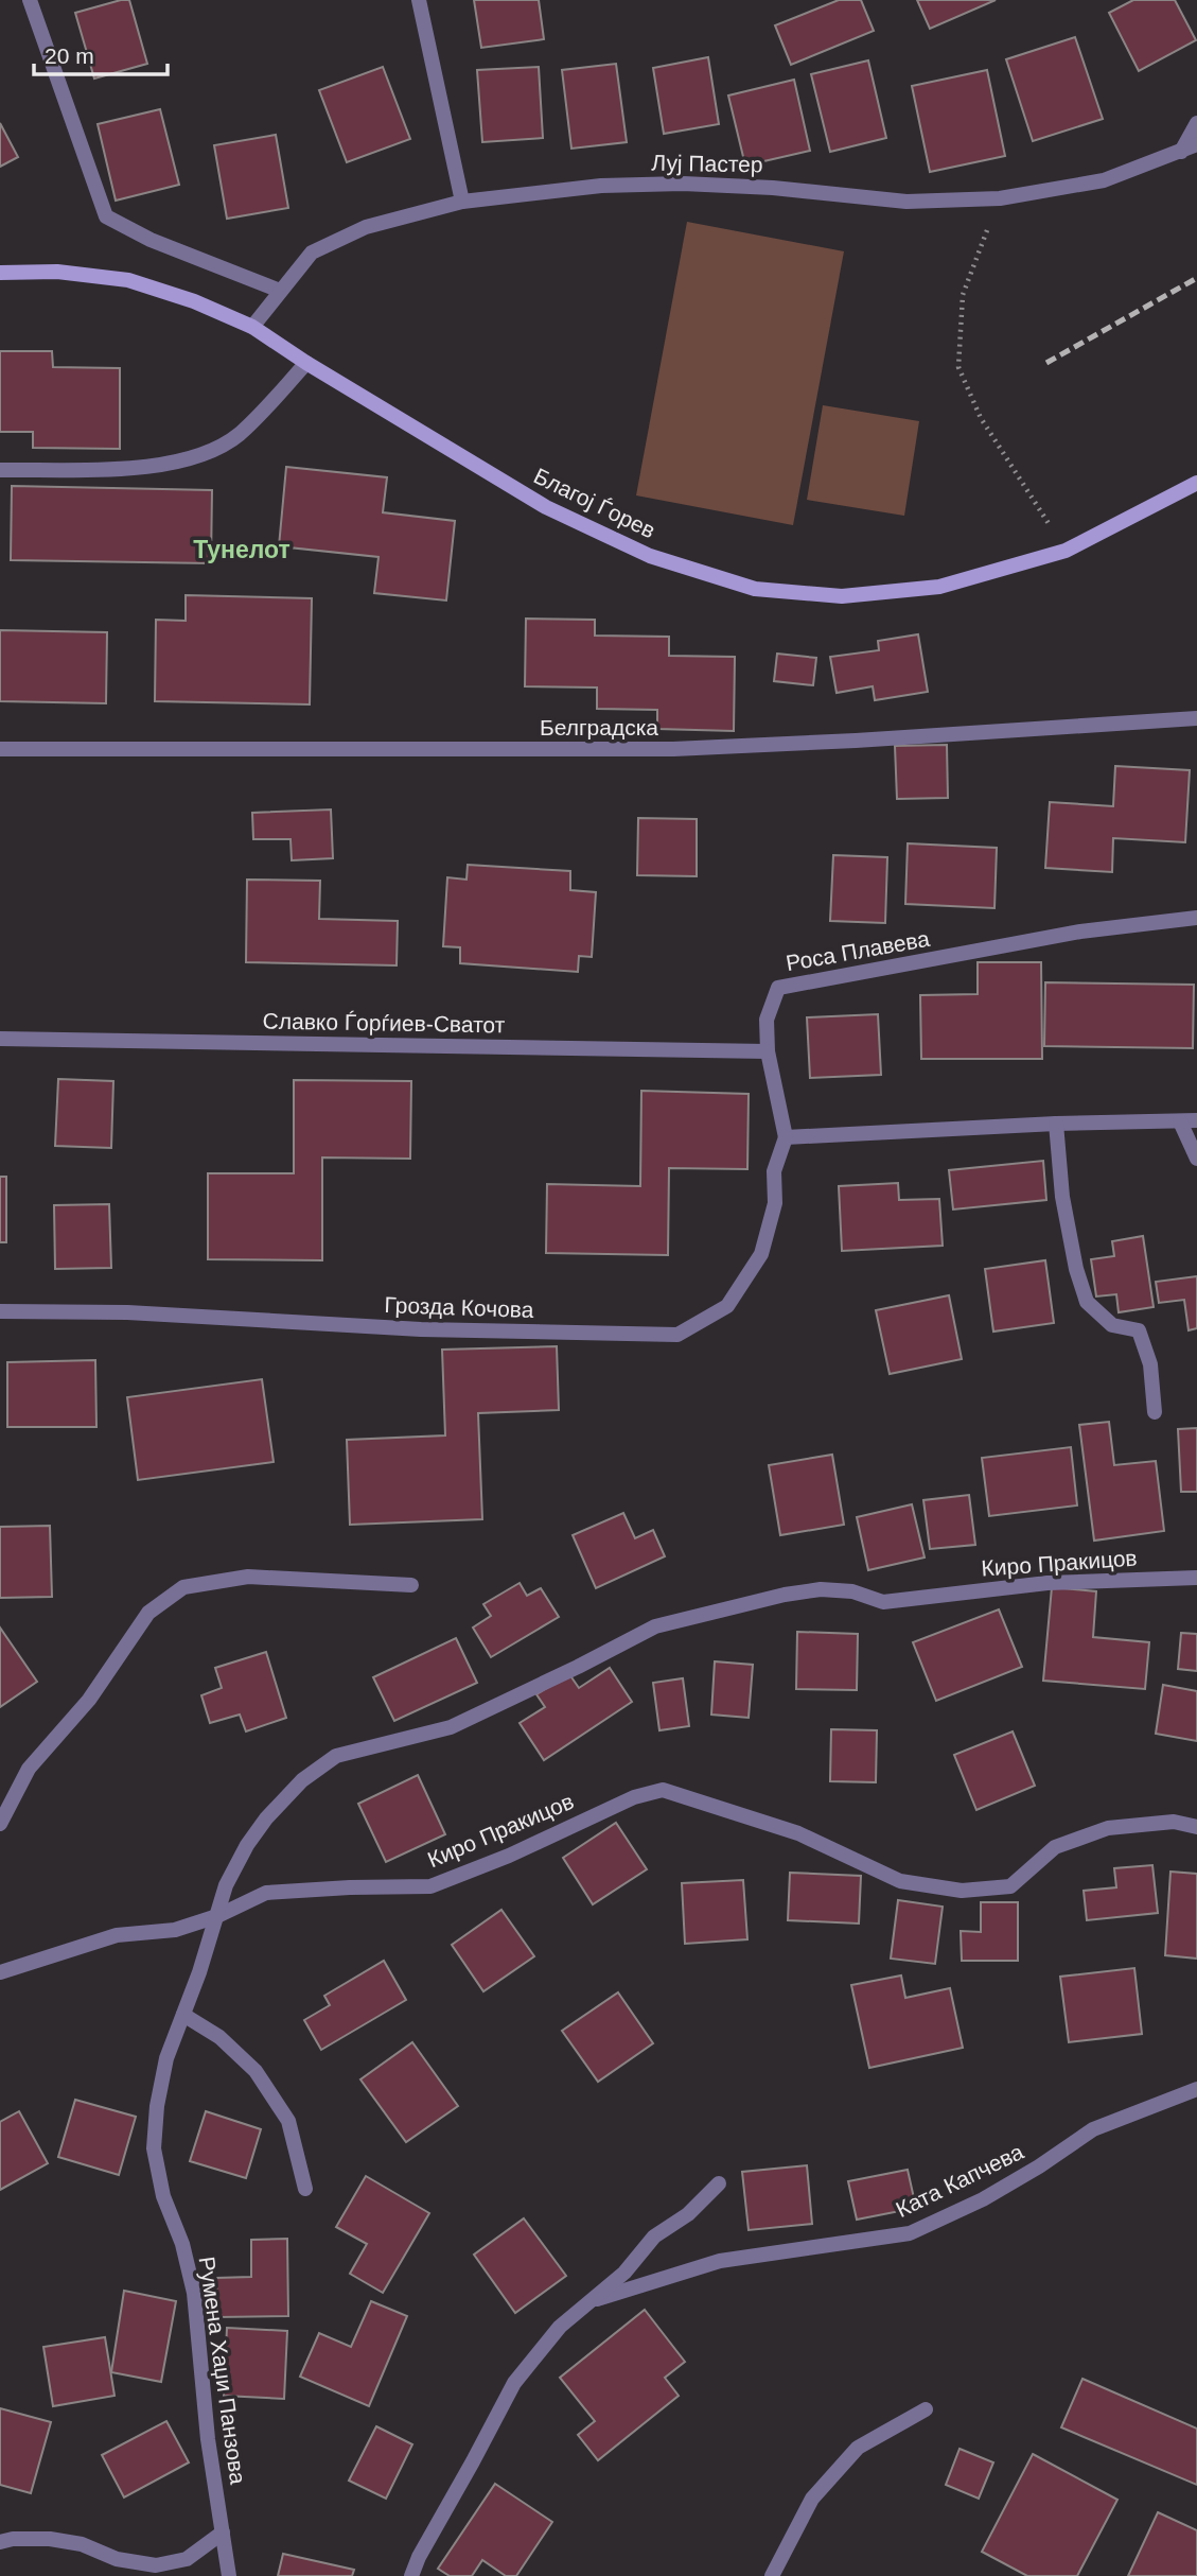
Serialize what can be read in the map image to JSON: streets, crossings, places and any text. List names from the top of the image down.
{
  "streets": {
    "main road": ["Благој Ѓорев"],
    "street": [
      "Луј Пастер",
      "Белградска",
      "Роса Плавева",
      "Славко Ѓорѓиев-Сватот",
      "Грозда Кочова",
      "Киро Пракицов",
      "Ката Капчева",
      "Румена Хаџи Панзова"
    ]
  },
  "crossings": [
    ["Луј Пастер", "Благој Ѓорев"],
    ["Роса Плавева", "Славко Ѓорѓиев-Сватот"],
    ["Роса Плавева", "Грозда Кочова"],
    ["Киро Пракицов", "Румена Хаџи Панзова"]
  ],
  "districts": ["Тунелот"],
  "scale_bar": "20 m"
}
